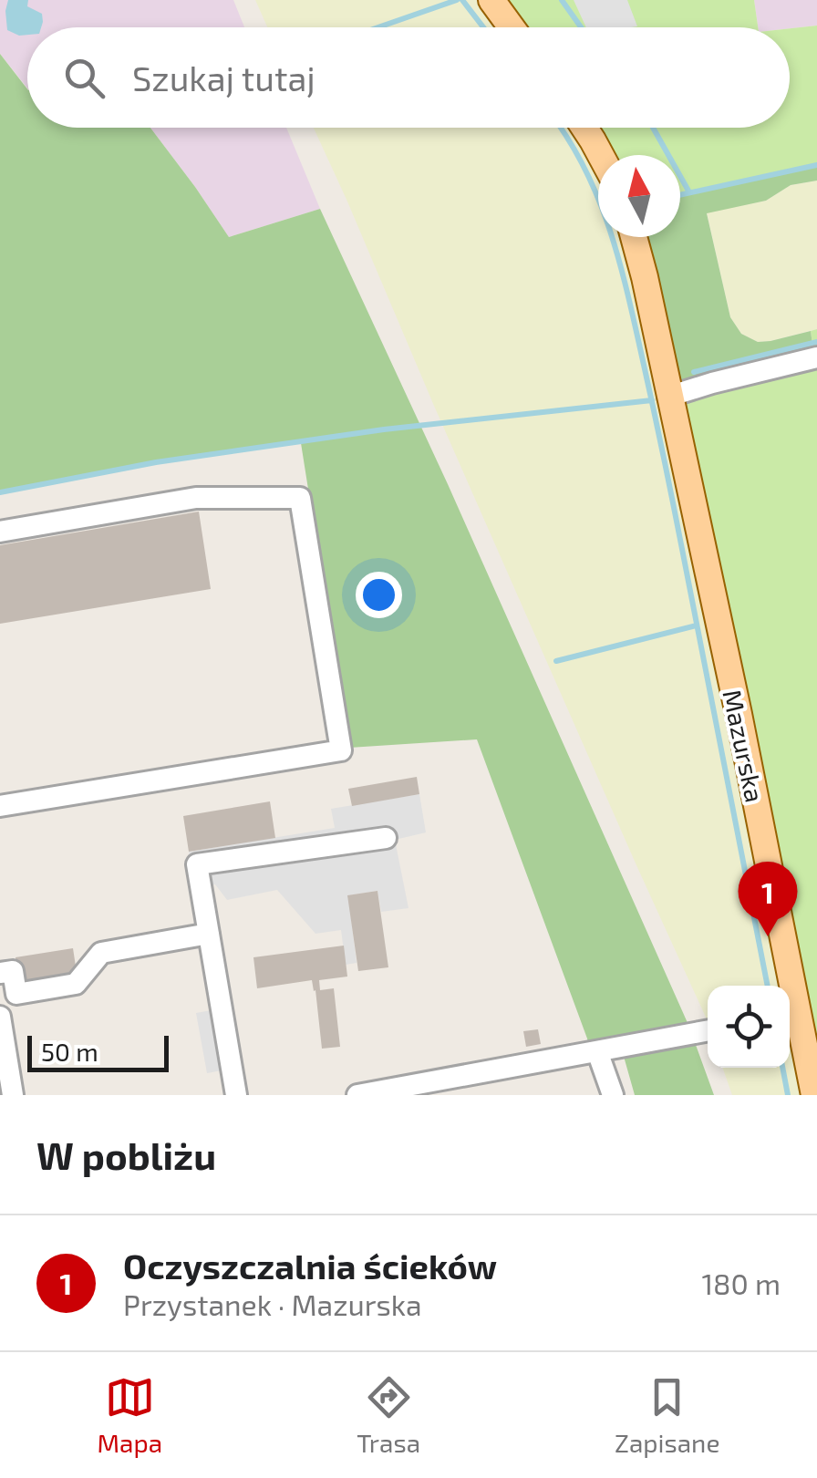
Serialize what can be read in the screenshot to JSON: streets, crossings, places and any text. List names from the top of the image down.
{
  "streets": {
    "main road": ["Mazurska"]
  },
  "scale_bar": "50 m",
  "north": "top",
  "page": {
    "search": "Szukaj tutaj",
    "pins": "1",
    "scale": "50 m",
    "heading": "W pobliżu",
    "list": [
      {
        "mark": "1",
        "name": "Oczyszczalnia ścieków",
        "note": "Przystanek · Mazurska",
        "value": "180 m"
      }
    ],
    "nav": ["Mapa", "Trasa", "Zapisane"]
  }
}
